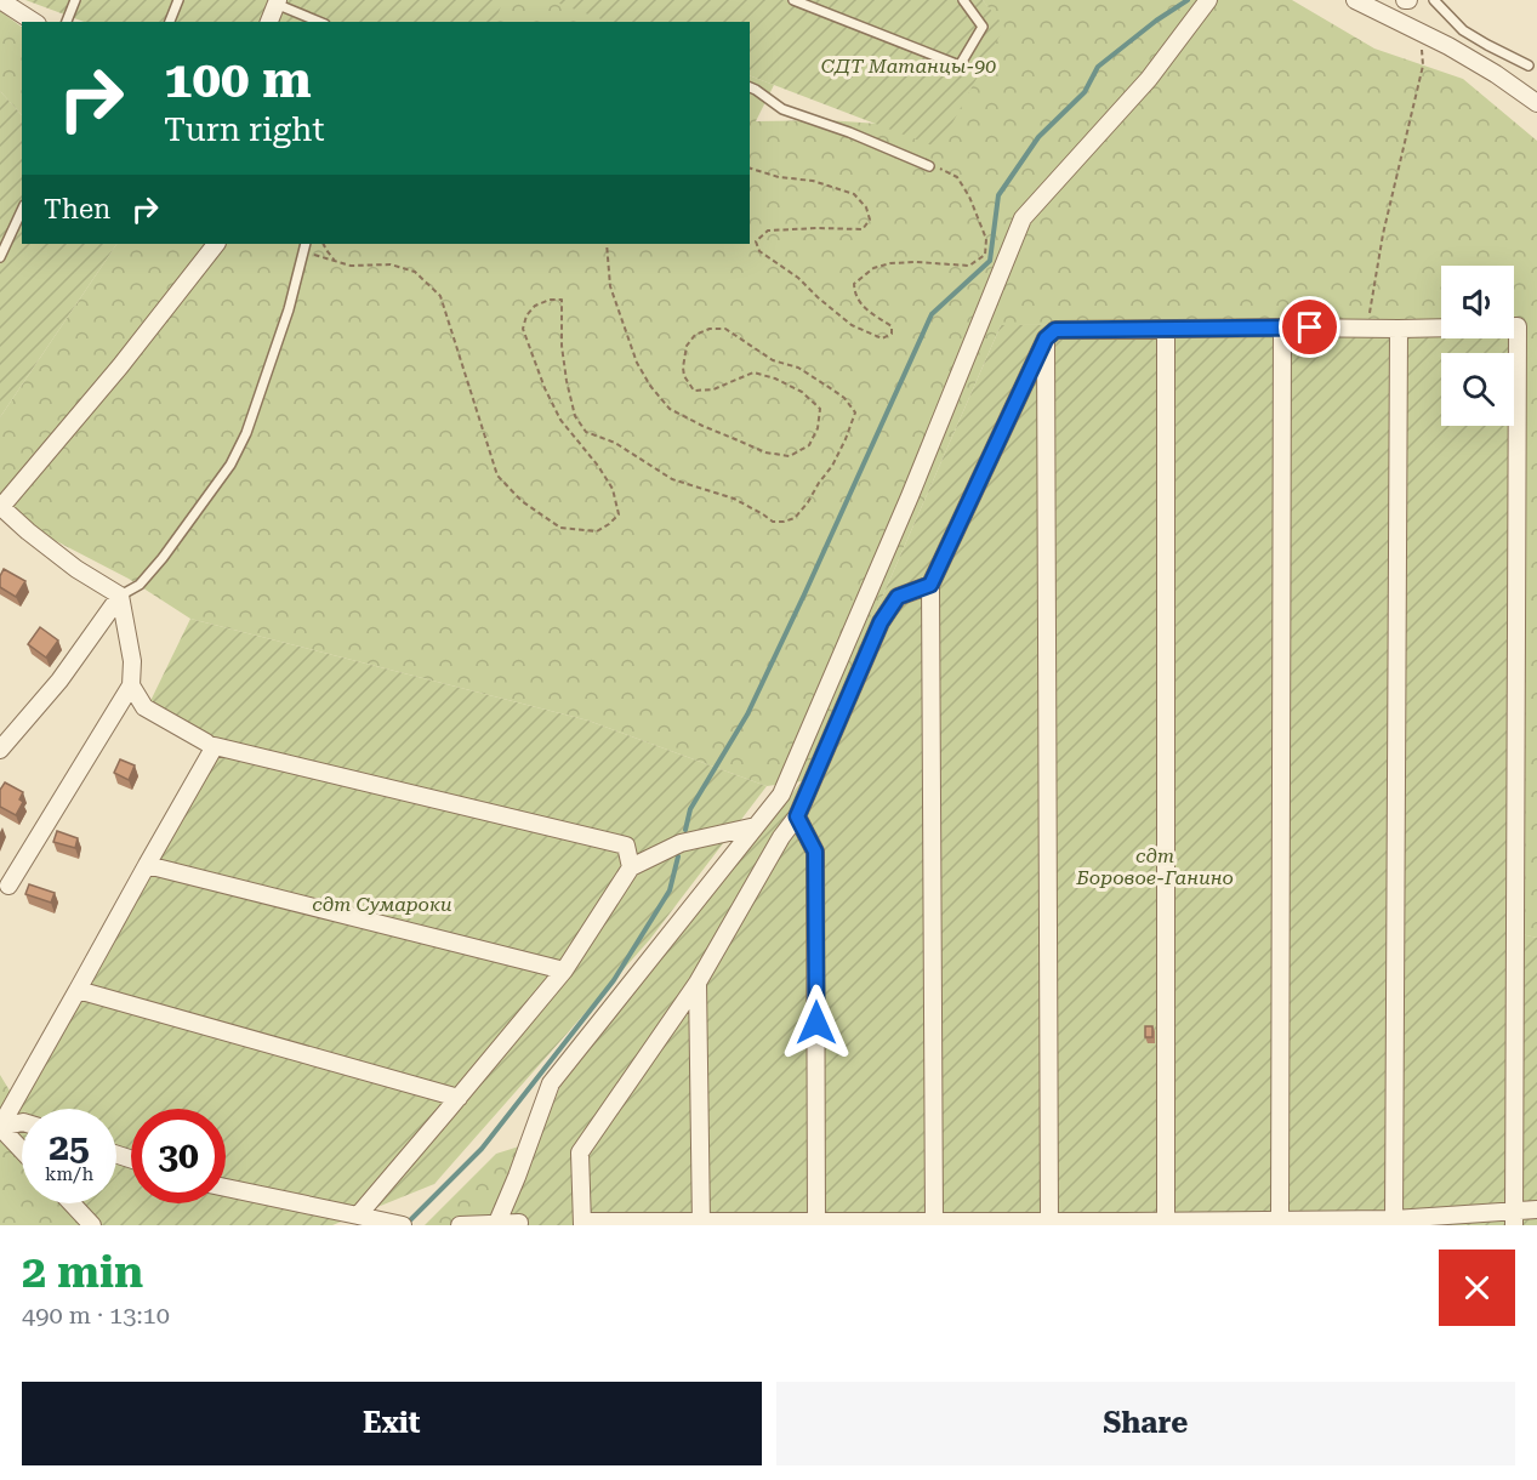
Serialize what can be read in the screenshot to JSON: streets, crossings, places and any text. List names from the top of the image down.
{
  "parks": ["СДТ Матанцы-90", "сдт Боровое-Ганино", "сдт Сумароки"],
  "page": {
    "turn": ["100 m", "Turn right"],
    "then": "Then",
    "speed": "25 km/h",
    "limit": "30",
    "heading": ["2 min", "490 m · 13:10"],
    "buttons": ["Exit", "Share"]
  }
}
